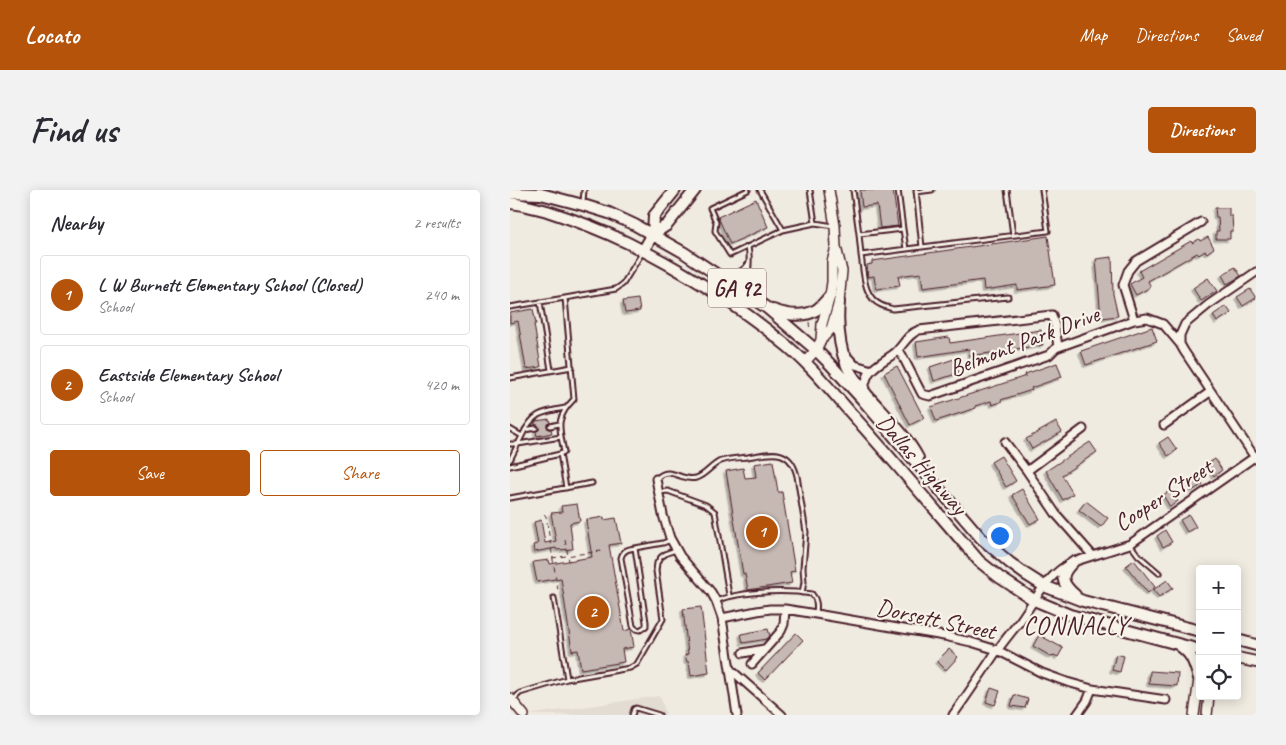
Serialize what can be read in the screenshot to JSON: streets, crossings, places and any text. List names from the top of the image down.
{
  "streets": {
    "main road": ["GA 92", "Dallas Highway"],
    "street": ["Belmont Park Drive", "Cooper Street", "Dorsett Street"]
  },
  "crossings": [
    ["GA 92", "Dallas Highway"],
    ["Belmont Park Drive", "Cooper Street"],
    ["Dallas Highway", "Cooper Street"],
    ["Cooper Street", "Dorsett Street"]
  ],
  "districts": ["CONNALLY"],
  "page": {
    "header": "Locato",
    "nav": ["Map", "Directions", "Saved"],
    "buttons": [
      "Directions",
      ["Save", "Share"]
    ],
    "title": "Find us",
    "heading": ["Nearby", "2 results"],
    "list": [
      {
        "mark": "1",
        "name": "L W Burnett Elementary School (Closed)",
        "note": "School",
        "value": "240 m"
      },
      {
        "mark": "2",
        "name": "Eastside Elementary School",
        "note": "School",
        "value": "420 m"
      }
    ],
    "pins": ["1", "2"],
    "map_buttons": ["+", "−"]
  }
}
